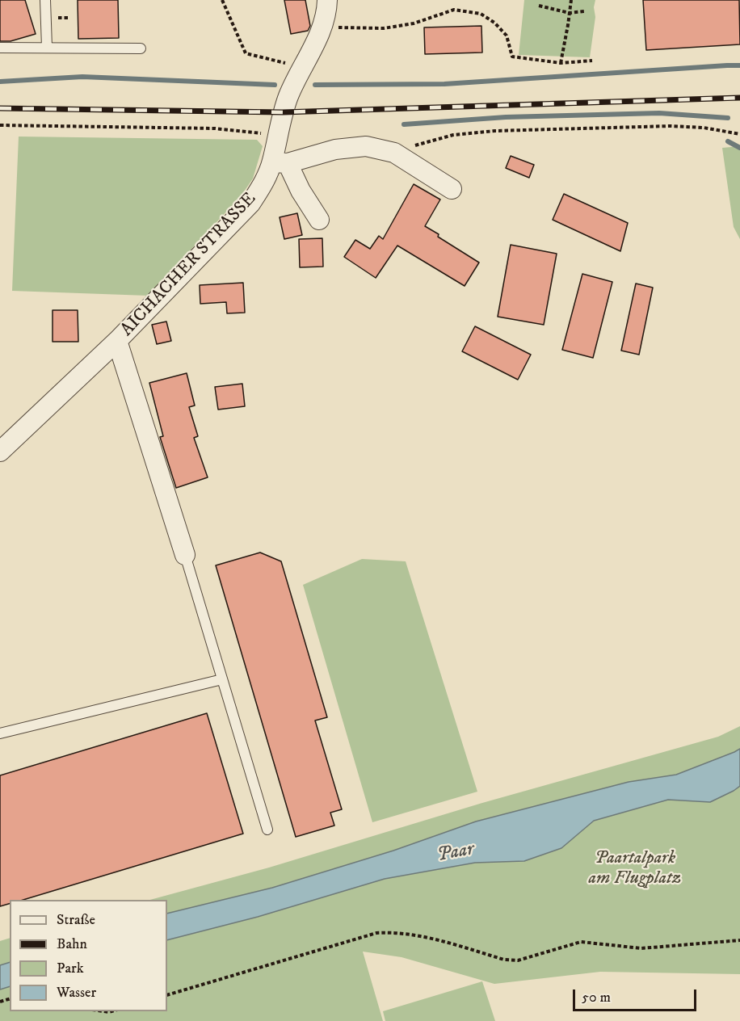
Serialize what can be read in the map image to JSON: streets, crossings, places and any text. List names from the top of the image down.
{
  "streets": {
    "street": ["AICHACHER STRASSE"]
  },
  "water": ["Paar"],
  "parks": ["Paartalpark am Flugplatz"],
  "legend": [
    "Straße",
    "Bahn",
    "Park",
    "Wasser"
  ],
  "scale_bar": "50 m"
}
